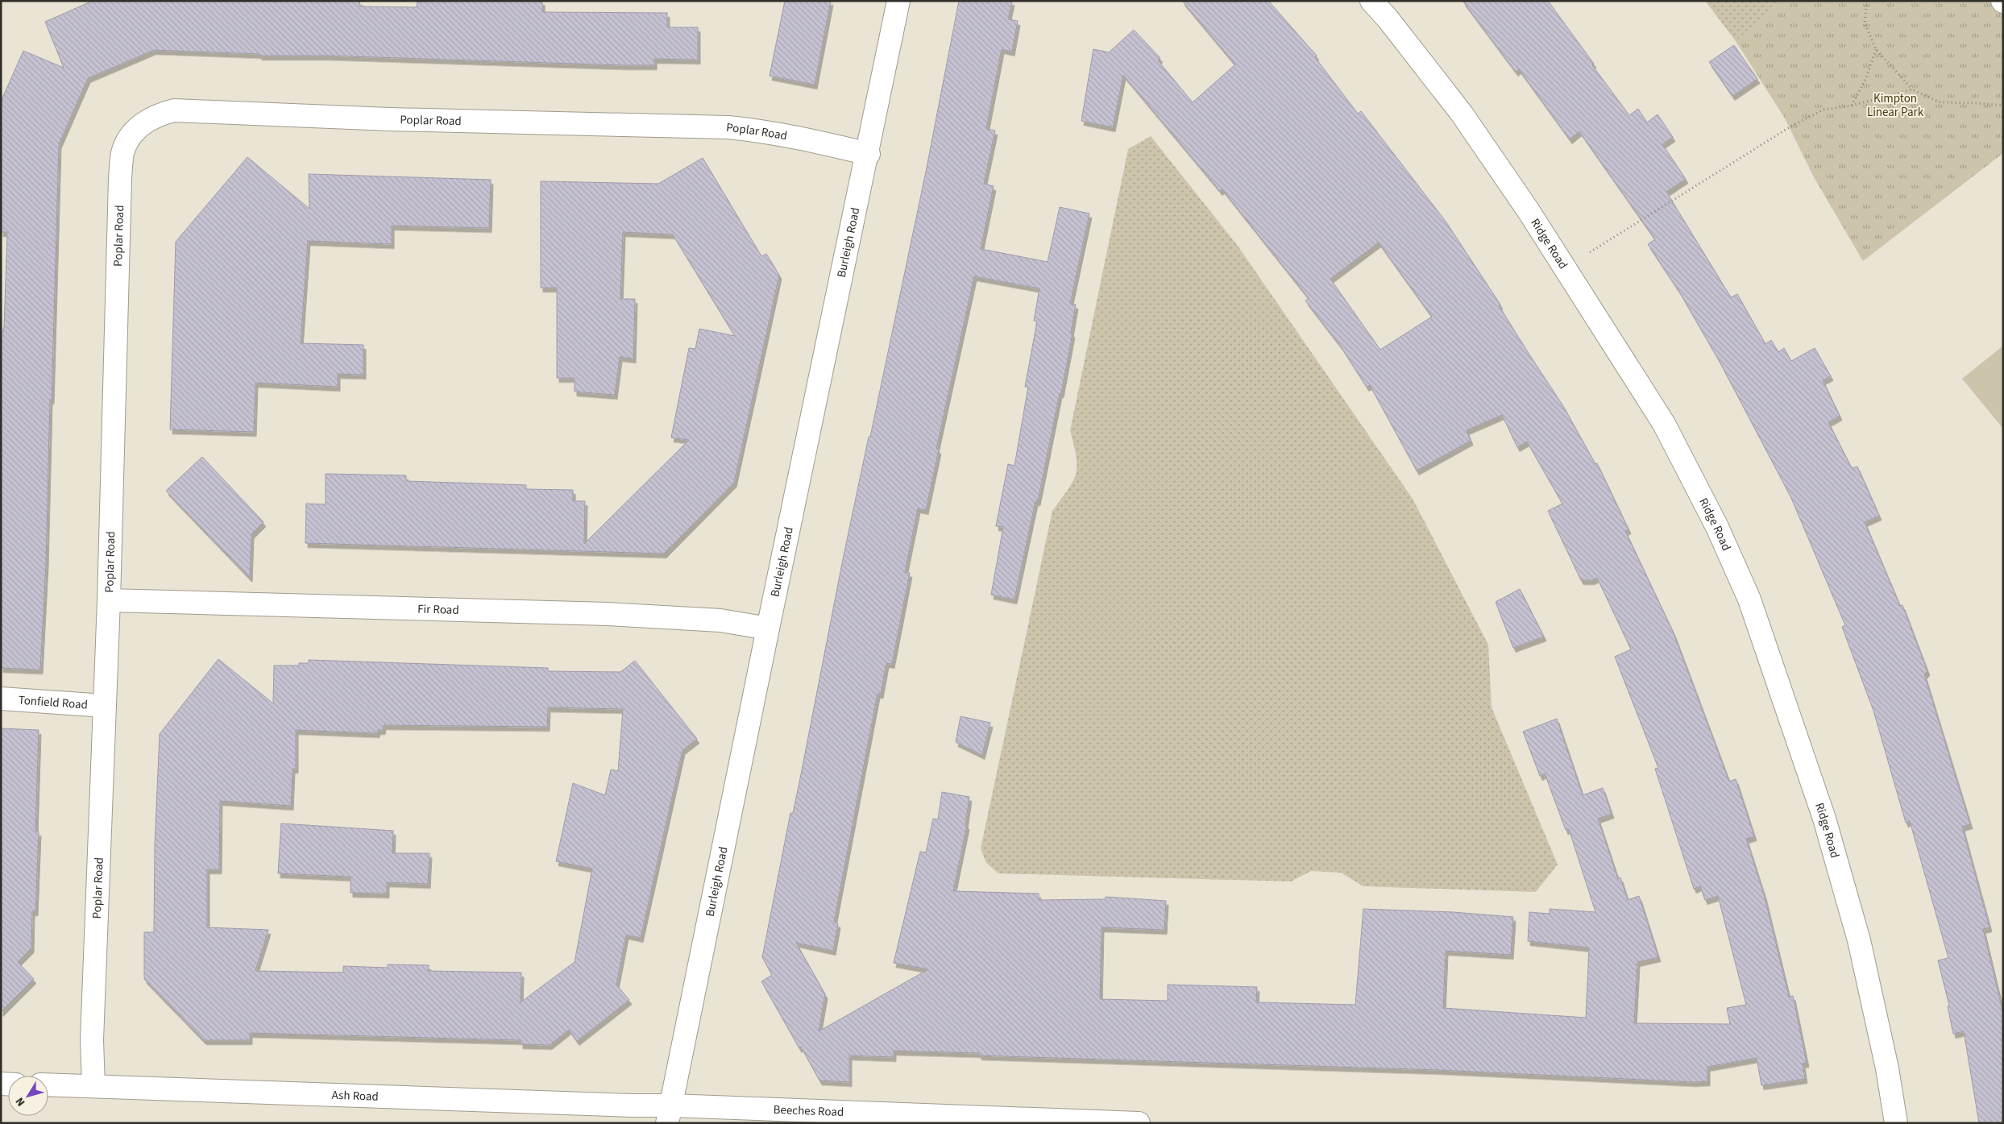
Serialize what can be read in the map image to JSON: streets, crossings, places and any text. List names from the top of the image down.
{
  "streets": {
    "street": [
      "Poplar Road",
      "Burleigh Road",
      "Ridge Road",
      "Fir Road",
      "Tonfield Road",
      "Ash Road",
      "Beeches Road"
    ]
  },
  "crossings": [
    ["Poplar Road", "Burleigh Road"],
    ["Poplar Road", "Fir Road"],
    ["Poplar Road", "Tonfield Road"],
    ["Poplar Road", "Ash Road"],
    ["Burleigh Road", "Fir Road"],
    ["Burleigh Road", "Ash Road"],
    ["Burleigh Road", "Beeches Road"],
    ["Ash Road", "Beeches Road"]
  ],
  "parks": ["Kimpton Linear Park"],
  "north": "bottom left"
}
